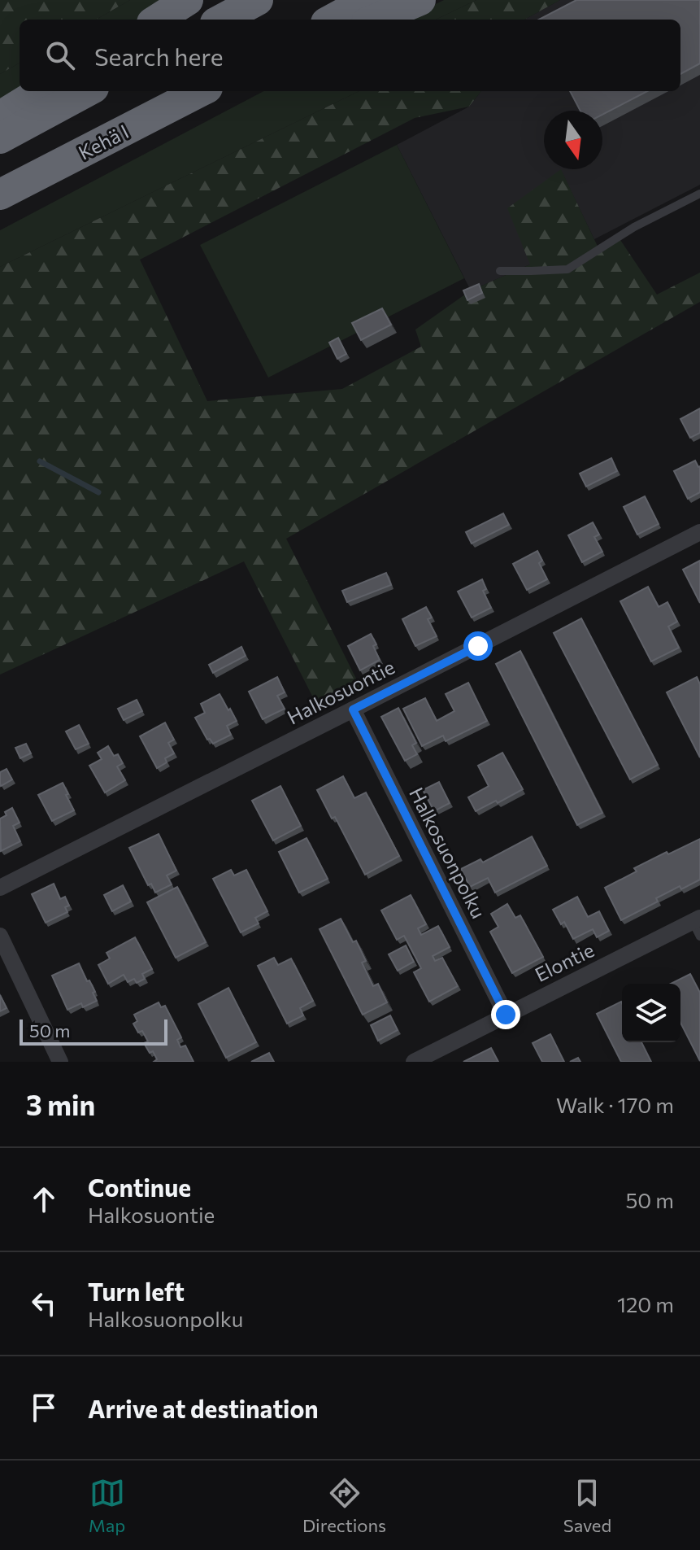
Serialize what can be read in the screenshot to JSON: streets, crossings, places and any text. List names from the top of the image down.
{
  "streets": {
    "highway": ["Kehä I"],
    "street": ["Halkosuontie", "Halkosuonpolku", "Elontie"]
  },
  "crossings": [
    ["Halkosuontie", "Halkosuonpolku"],
    ["Halkosuonpolku", "Elontie"]
  ],
  "scale_bar": "50 m",
  "north": "bottom",
  "page": {
    "search": "Search here",
    "scale": "50 m",
    "heading": ["3 min", "Walk · 170 m"],
    "list": [
      ["Continue", "Halkosuontie", "50 m"],
      ["Turn left", "Halkosuonpolku", "120 m"],
      "Arrive at destination"
    ],
    "nav": ["Map", "Directions", "Saved"]
  }
}
